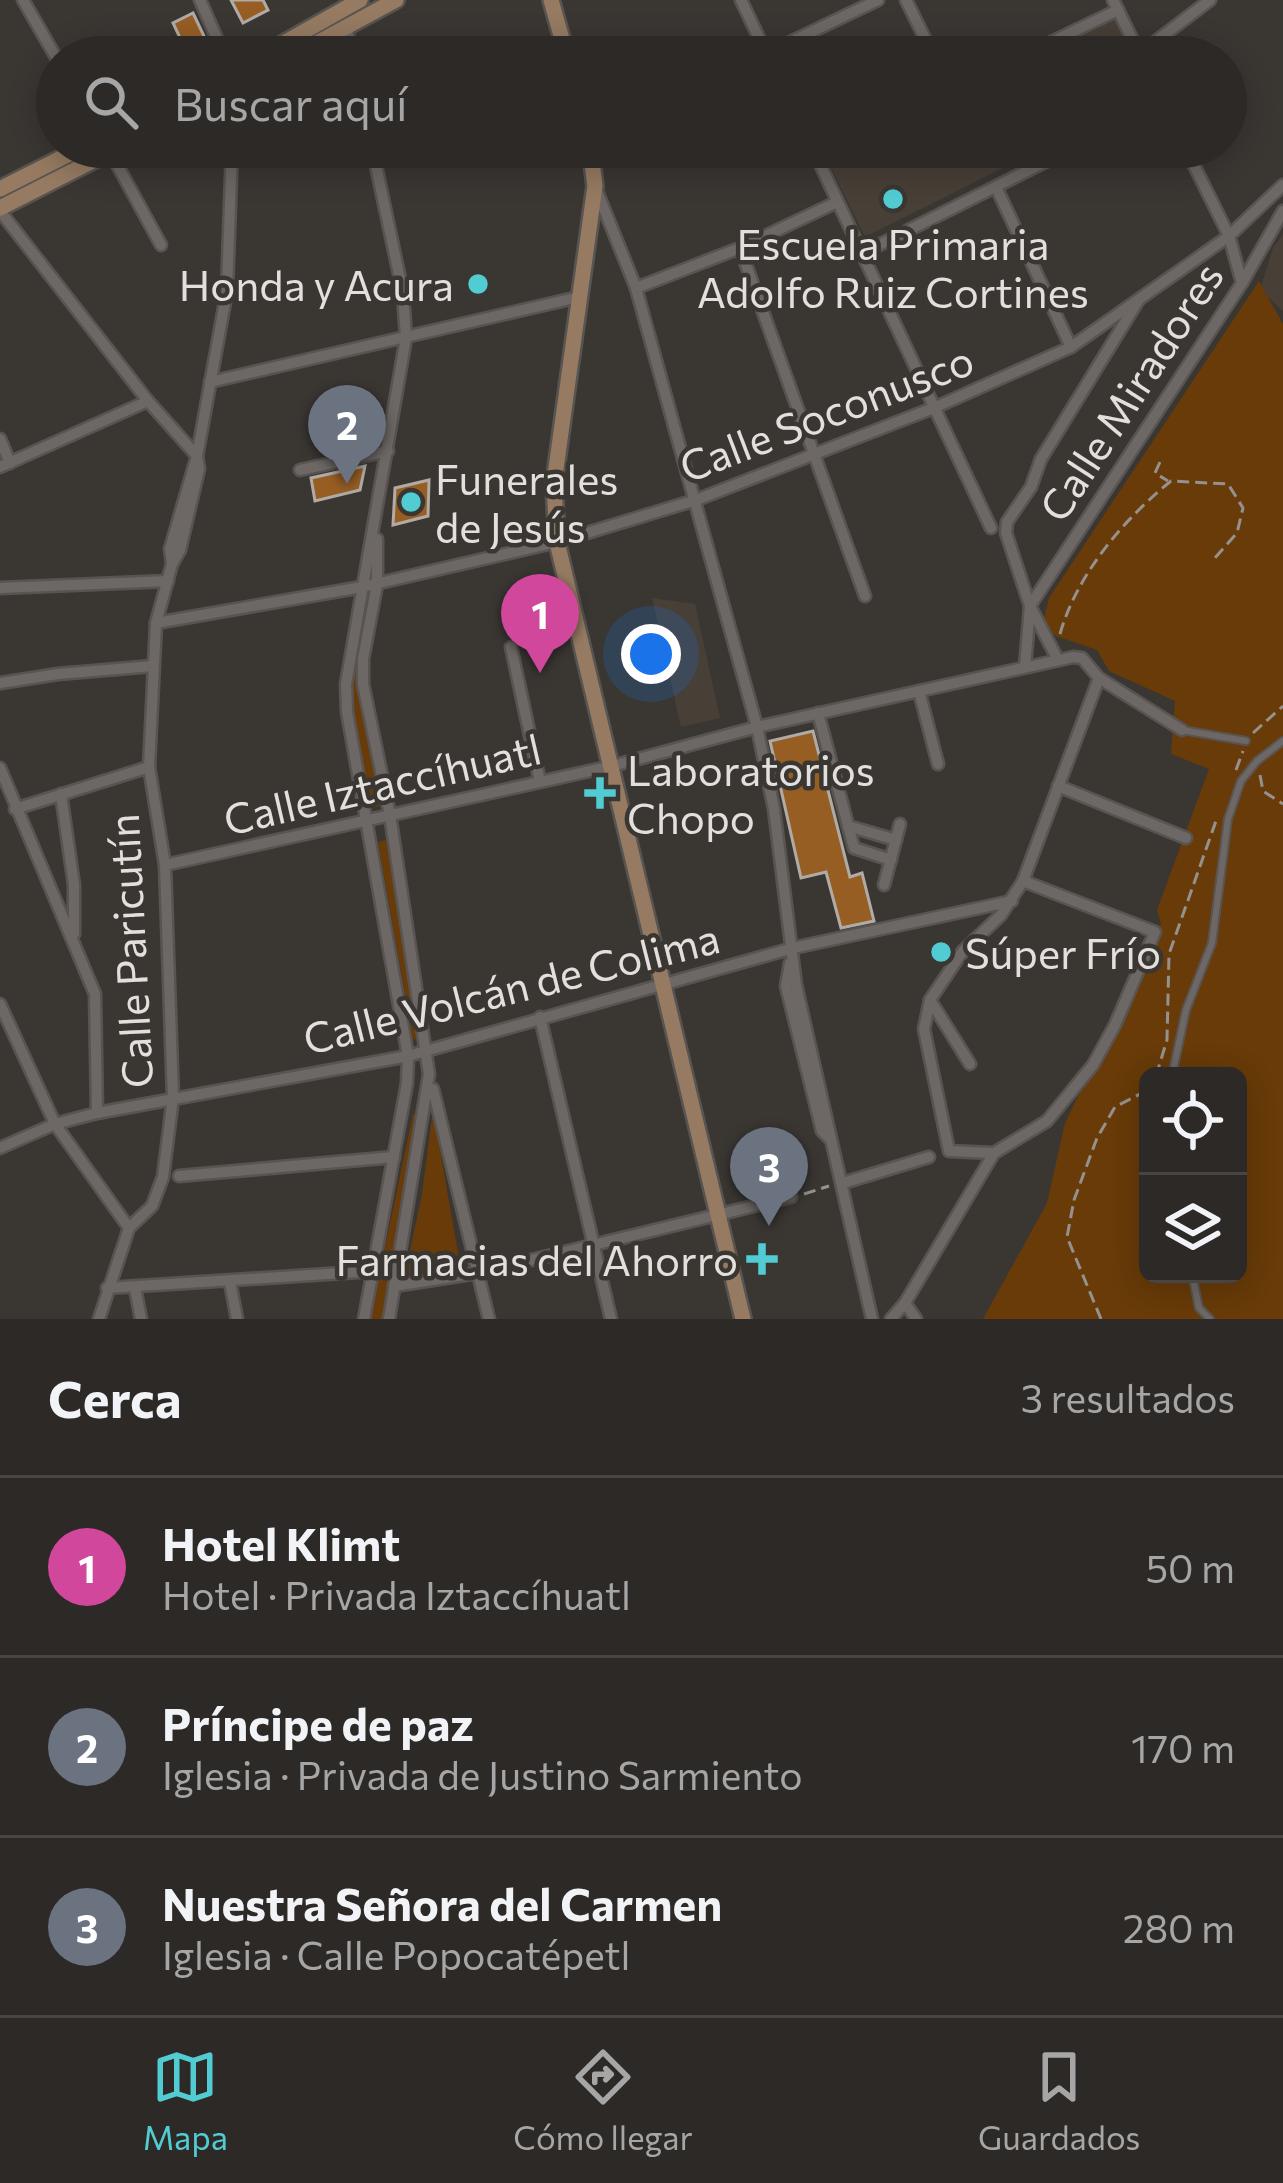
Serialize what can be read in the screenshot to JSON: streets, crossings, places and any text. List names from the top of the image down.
{
  "streets": {
    "street": [
      "Calle Miradores",
      "Calle Soconusco",
      "Calle Iztaccíhuatl",
      "Calle Paricutín",
      "Calle Volcán de Colima"
    ]
  },
  "crossings": [
    ["Calle Miradores", "Calle Iztaccíhuatl"],
    ["Calle Soconusco", "Calle Paricutín"],
    ["Calle Iztaccíhuatl", "Calle Paricutín"],
    ["Calle Paricutín", "Calle Volcán de Colima"]
  ],
  "places": {
    "other": [
      "Escuela Primaria Adolfo Ruiz Cortines",
      "Honda y Acura",
      "Funerales de Jesús",
      "Súper Frío"
    ],
    "health": ["Laboratorios Chopo", "Farmacias del Ahorro"]
  },
  "page": {
    "search": "Buscar aquí",
    "pins": ["2", "1", "3"],
    "heading": ["Cerca", "3 resultados"],
    "list": [
      {
        "mark": "1",
        "name": "Hotel Klimt",
        "note": "Hotel · Privada Iztaccíhuatl",
        "value": "50 m"
      },
      {
        "mark": "2",
        "name": "Príncipe de paz",
        "note": "Iglesia · Privada de Justino Sarmiento",
        "value": "170 m"
      },
      {
        "mark": "3",
        "name": "Nuestra Señora del Carmen",
        "note": "Iglesia · Calle Popocatépetl",
        "value": "280 m"
      }
    ],
    "nav": ["Mapa", "Cómo llegar", "Guardados"]
  }
}
